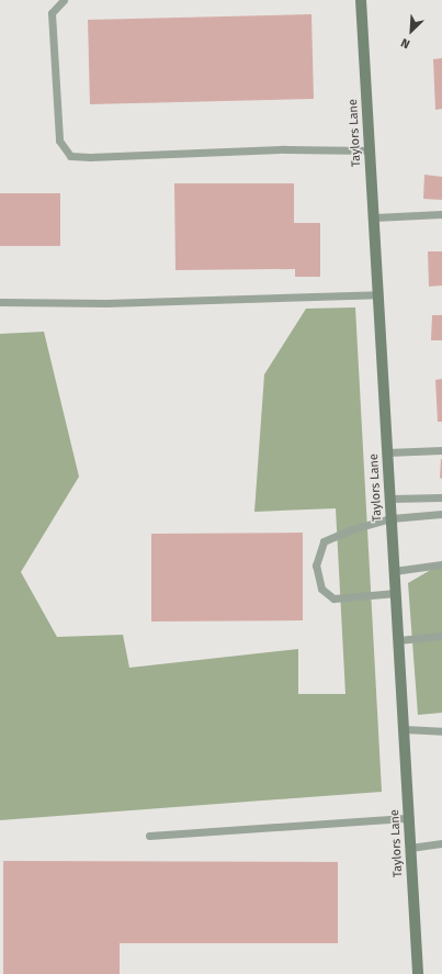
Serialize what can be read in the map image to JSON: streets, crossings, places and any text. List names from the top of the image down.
{
  "streets": {
    "street": ["Taylors Lane"]
  },
  "north": "bottom left"
}
